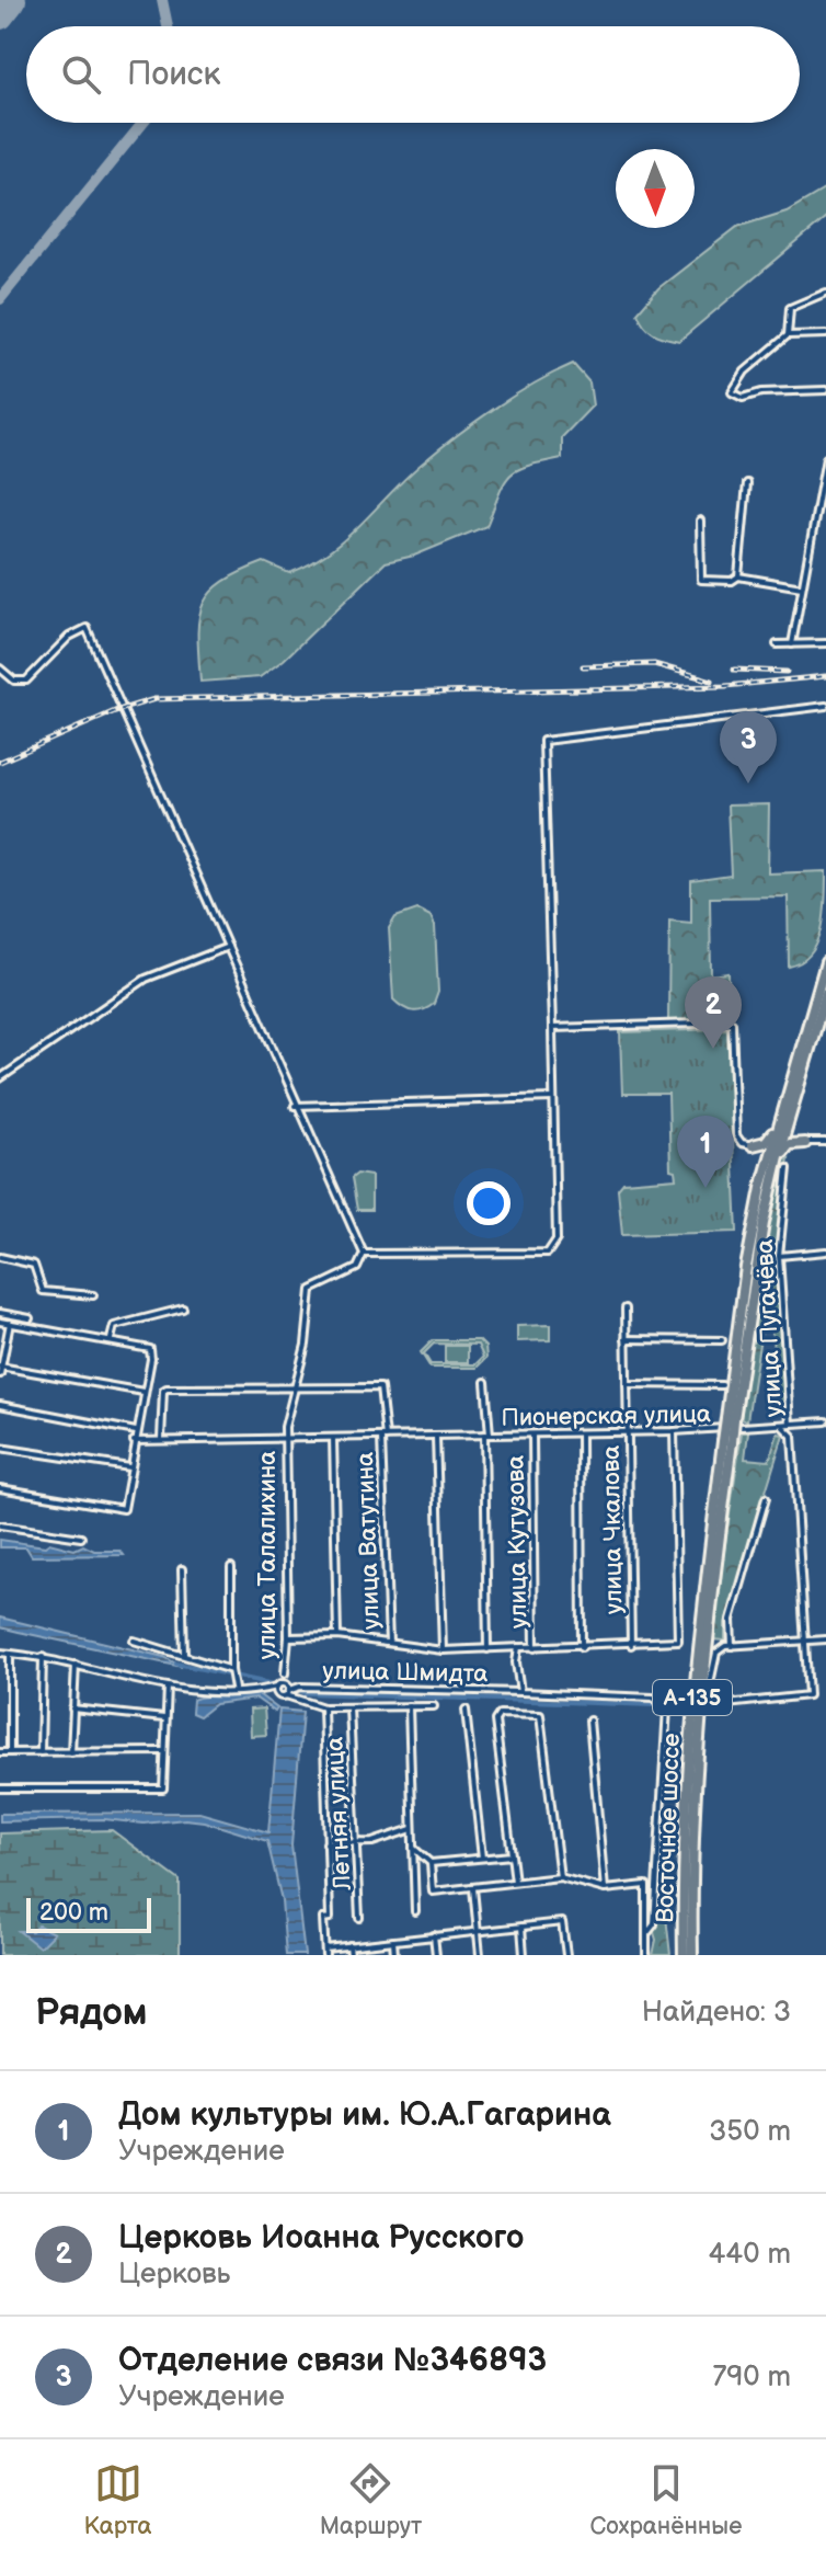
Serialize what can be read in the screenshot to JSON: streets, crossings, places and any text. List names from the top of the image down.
{
  "streets": {
    "highway": ["А-135", "Восточное шоссе"],
    "street": [
      "улица Пугачёва",
      "Пионерская улица",
      "улица Чкалова",
      "улица Ватутина",
      "улица Кутузова",
      "улица Талалихина",
      "улица Шмидта",
      "Летняя улица"
    ]
  },
  "crossings": [
    ["улица Пугачёва", "Пионерская улица"],
    ["Пионерская улица", "улица Чкалова"],
    ["Пионерская улица", "улица Ватутина"],
    ["Пионерская улица", "улица Кутузова"],
    ["Пионерская улица", "улица Талалихина"],
    ["Пионерская улица", "улица Шмидта"],
    ["улица Чкалова", "улица Шмидта"],
    ["улица Ватутина", "улица Шмидта"],
    ["улица Кутузова", "улица Шмидта"],
    ["улица Талалихина", "улица Шмидта"],
    ["А-135", "Восточное шоссе"]
  ],
  "scale_bar": "200 m",
  "north": "bottom",
  "page": {
    "search": "Поиск",
    "pins": ["3", "2", "1"],
    "scale": "200 m",
    "heading": ["Рядом", "Найдено: 3"],
    "list": [
      {
        "mark": "1",
        "name": "Дом культуры им. Ю.А.Гагарина",
        "note": "Учреждение",
        "value": "350 m"
      },
      {
        "mark": "2",
        "name": "Церковь Иоанна Русского",
        "note": "Церковь",
        "value": "440 m"
      },
      {
        "mark": "3",
        "name": "Отделение связи №346893",
        "note": "Учреждение",
        "value": "790 m"
      }
    ],
    "nav": ["Карта", "Маршрут", "Сохранённые"]
  }
}
